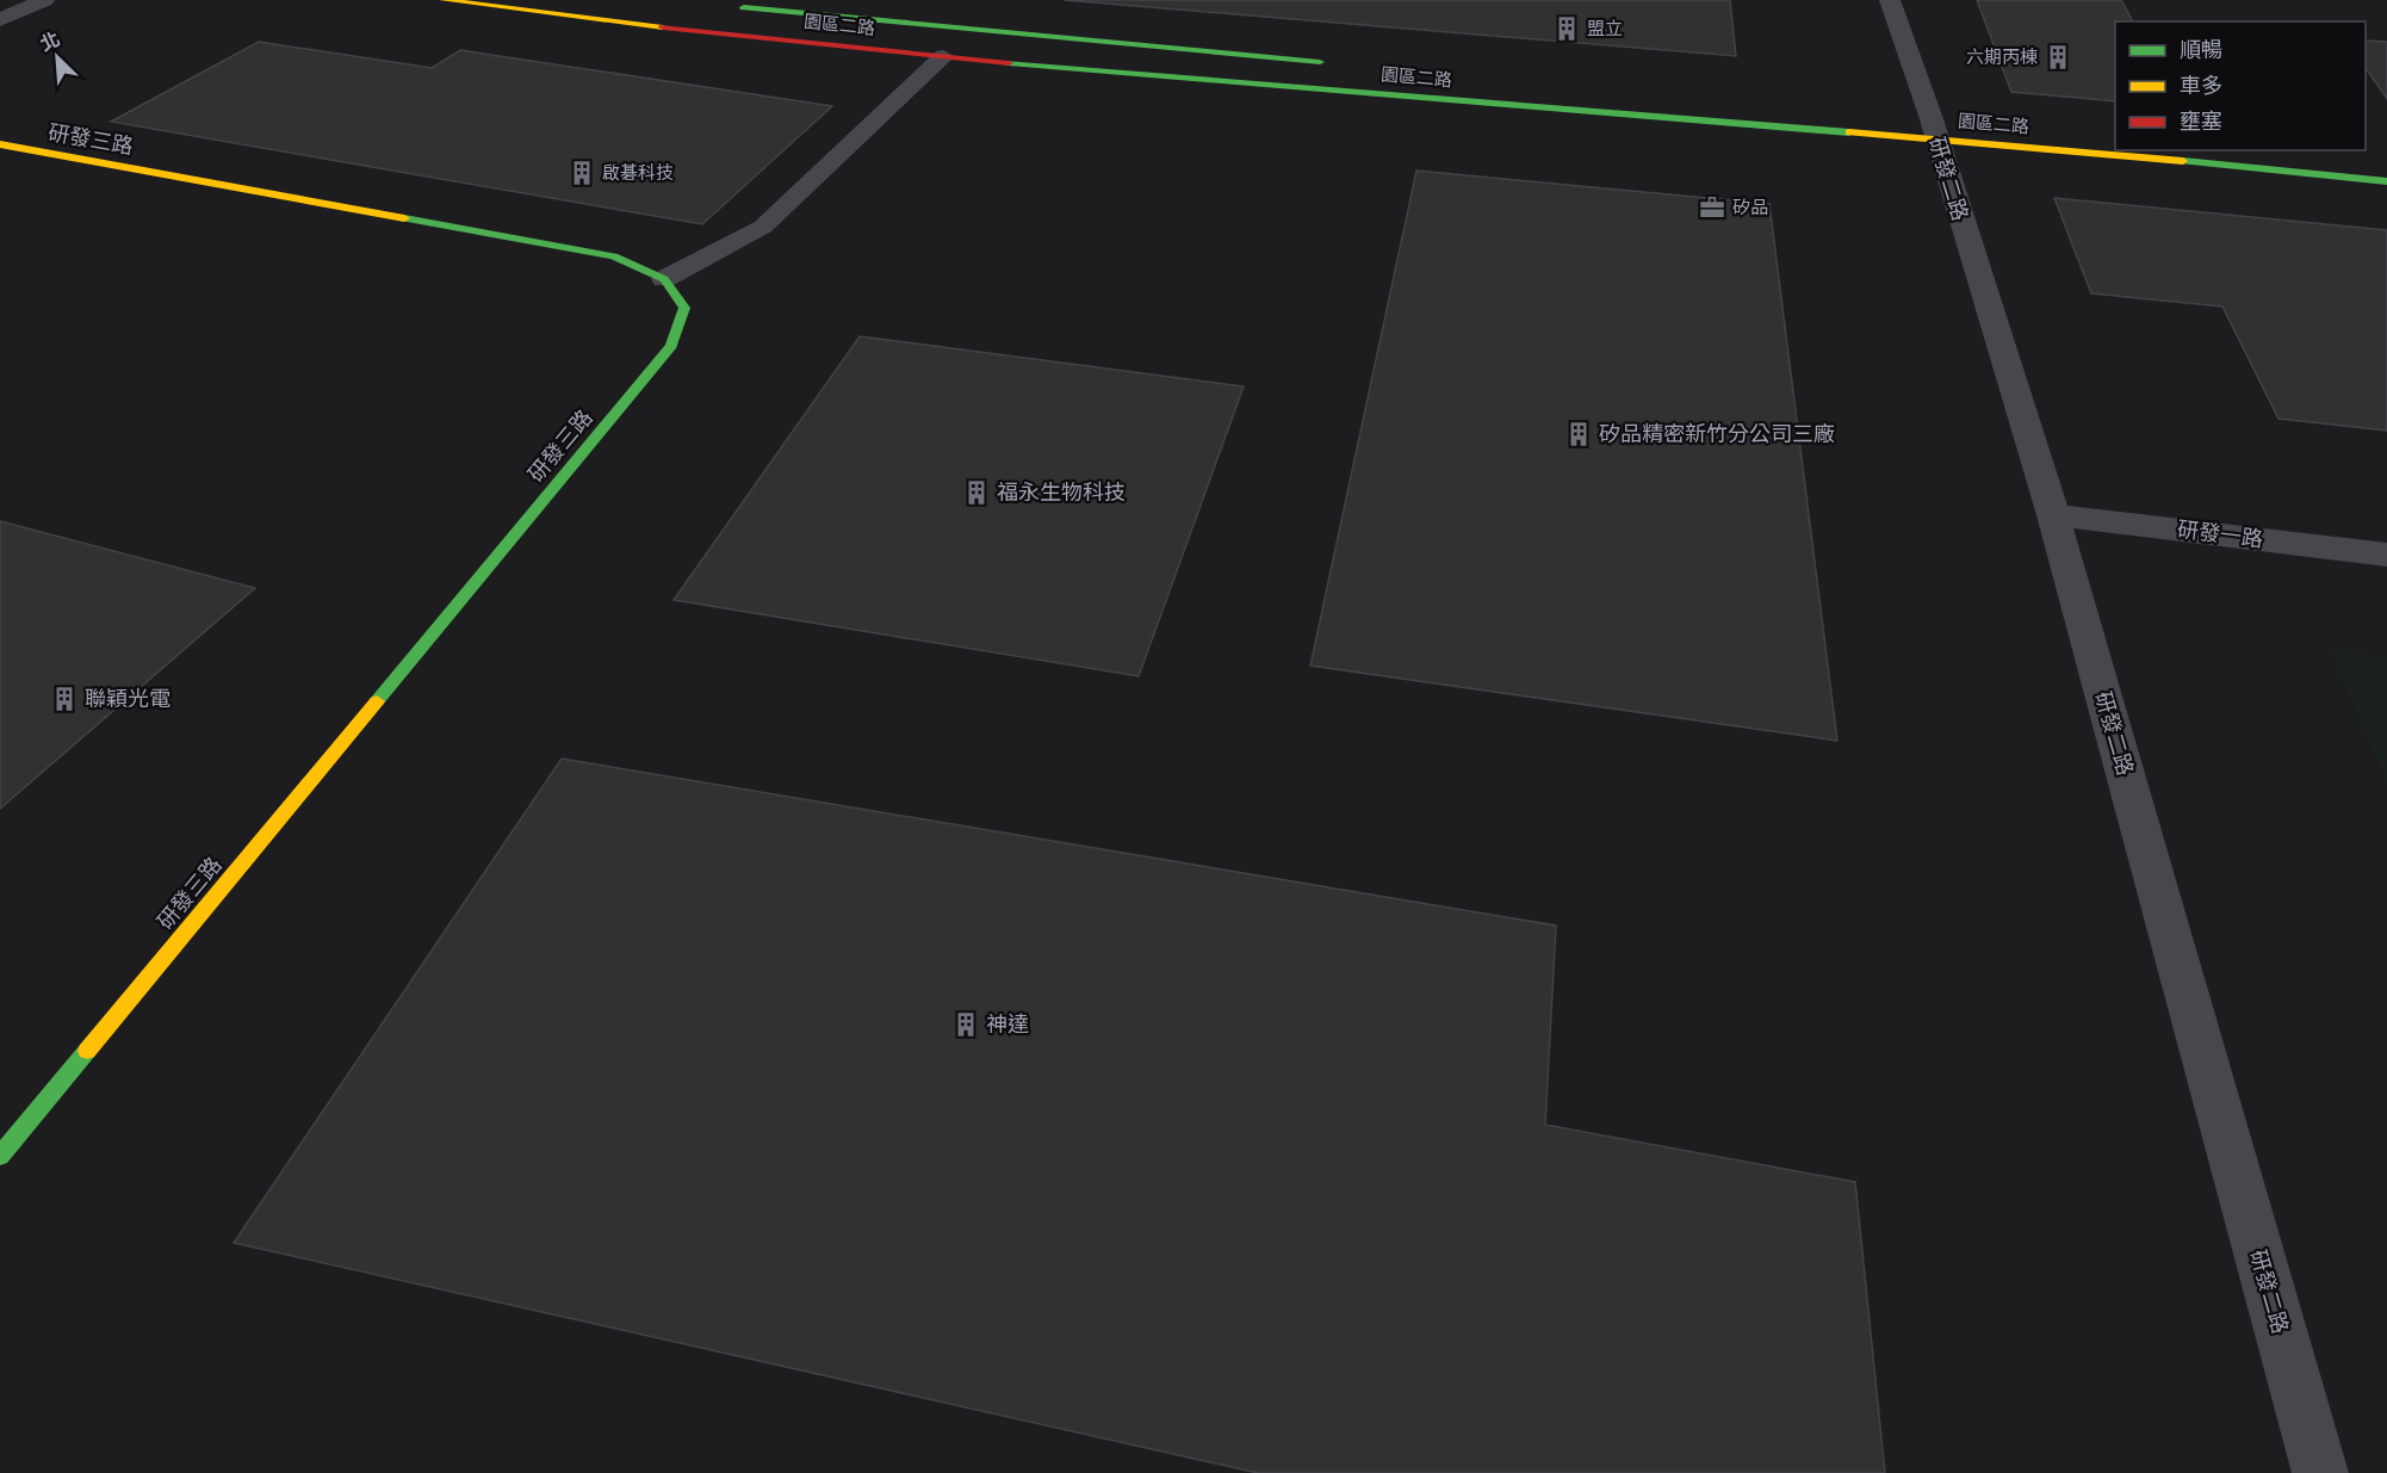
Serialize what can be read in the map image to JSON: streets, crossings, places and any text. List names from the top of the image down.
{
  "streets": {
    "street": [
      "園區二路",
      "研發三路",
      "研發二路",
      "研發一路"
    ]
  },
  "crossings": [
    ["園區二路", "研發二路"],
    ["研發二路", "研發一路"]
  ],
  "places": {
    "building": [
      "盟立",
      "六期丙棟",
      "啟碁科技",
      "矽品精密新竹分公司三廠",
      "福永生物科技",
      "聯穎光電",
      "神達"
    ],
    "office": ["矽品"]
  },
  "legend": ["順暢", "車多", "壅塞"],
  "north": "top left"
}
